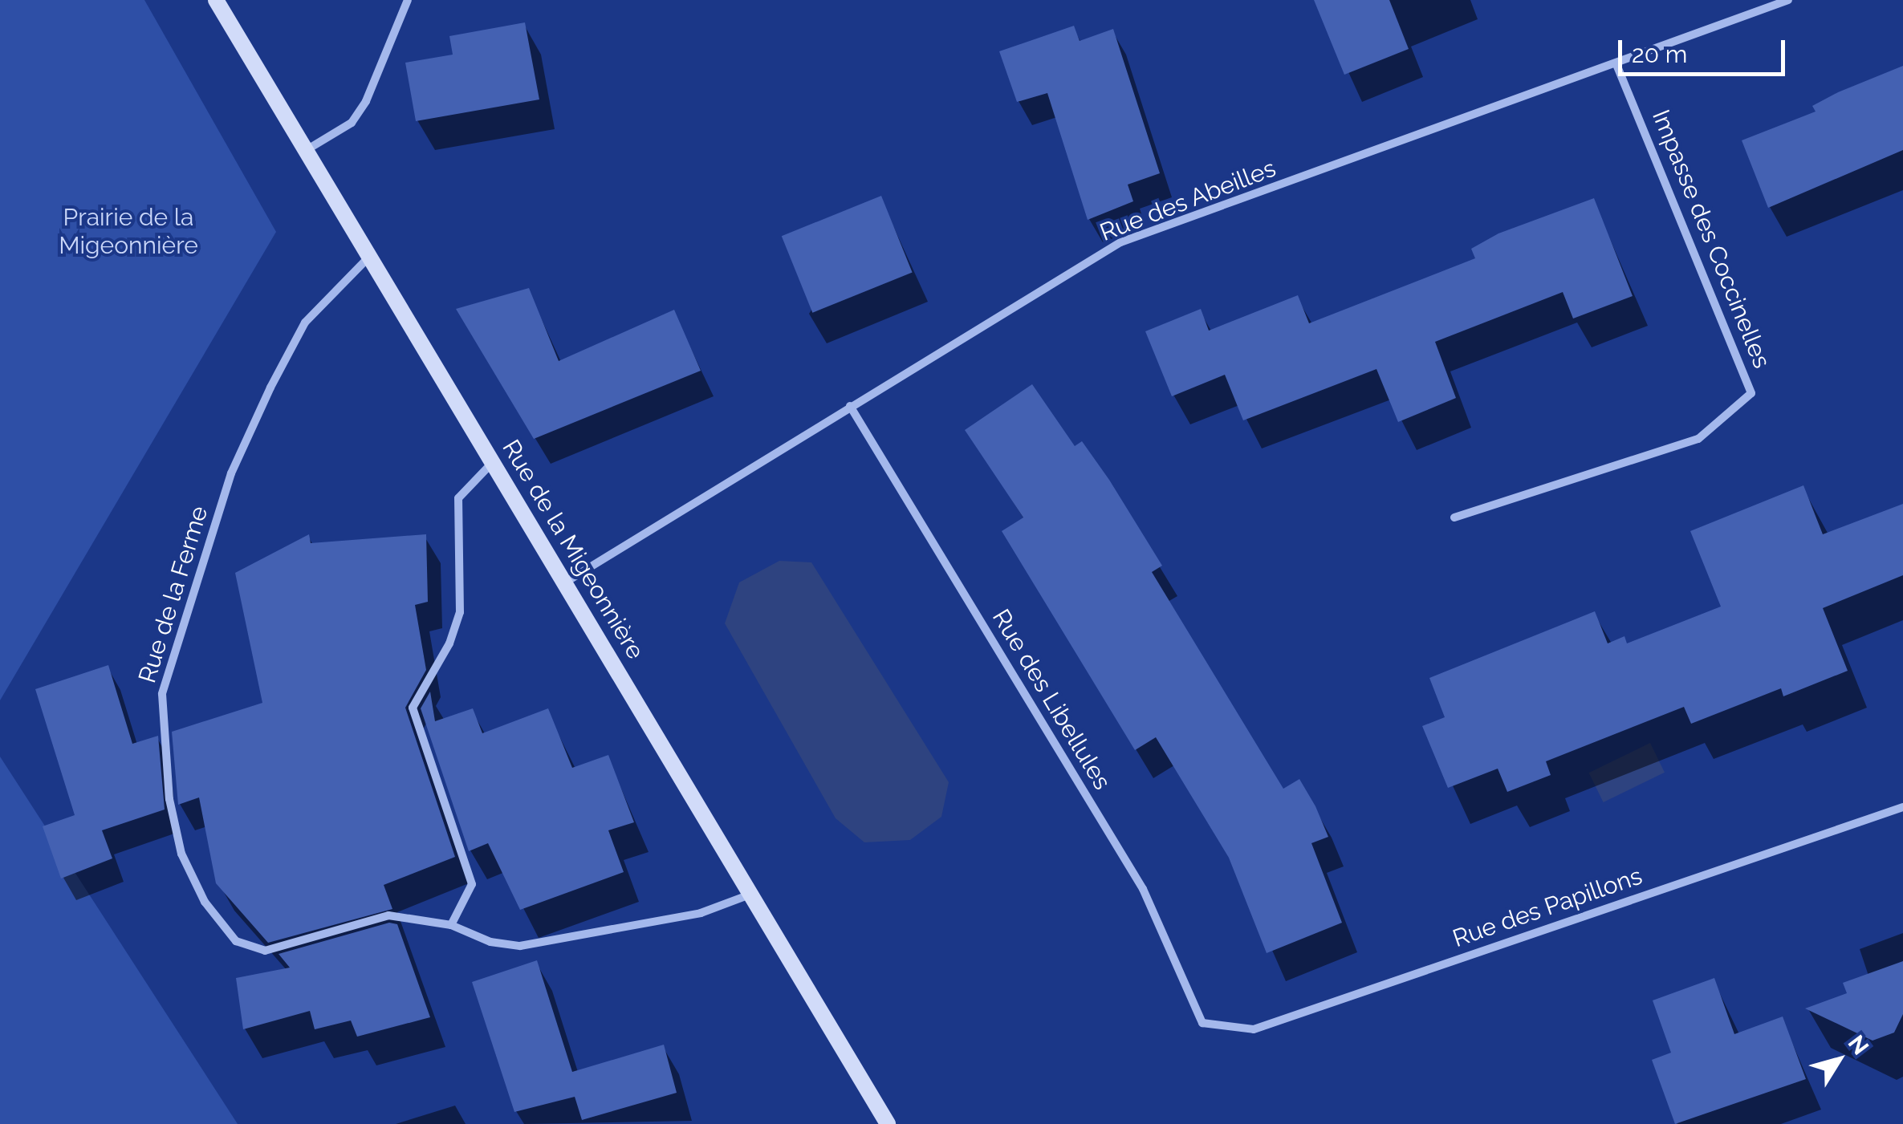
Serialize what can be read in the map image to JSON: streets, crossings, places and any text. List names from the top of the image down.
{
  "streets": {
    "street": [
      "Rue des Abeilles",
      "Impasse des Coccinelles",
      "Rue de la Migeonnière",
      "Rue de la Ferme",
      "Rue des Libellules",
      "Rue des Papillons"
    ]
  },
  "crossings": [
    ["Rue des Abeilles", "Impasse des Coccinelles"],
    ["Rue des Abeilles", "Rue de la Migeonnière"],
    ["Rue des Abeilles", "Rue des Libellules"],
    ["Rue de la Migeonnière", "Rue de la Ferme"],
    ["Rue des Libellules", "Rue des Papillons"]
  ],
  "parks": ["Prairie de la Migeonnière"],
  "scale_bar": "20 m",
  "north": "top right"
}
